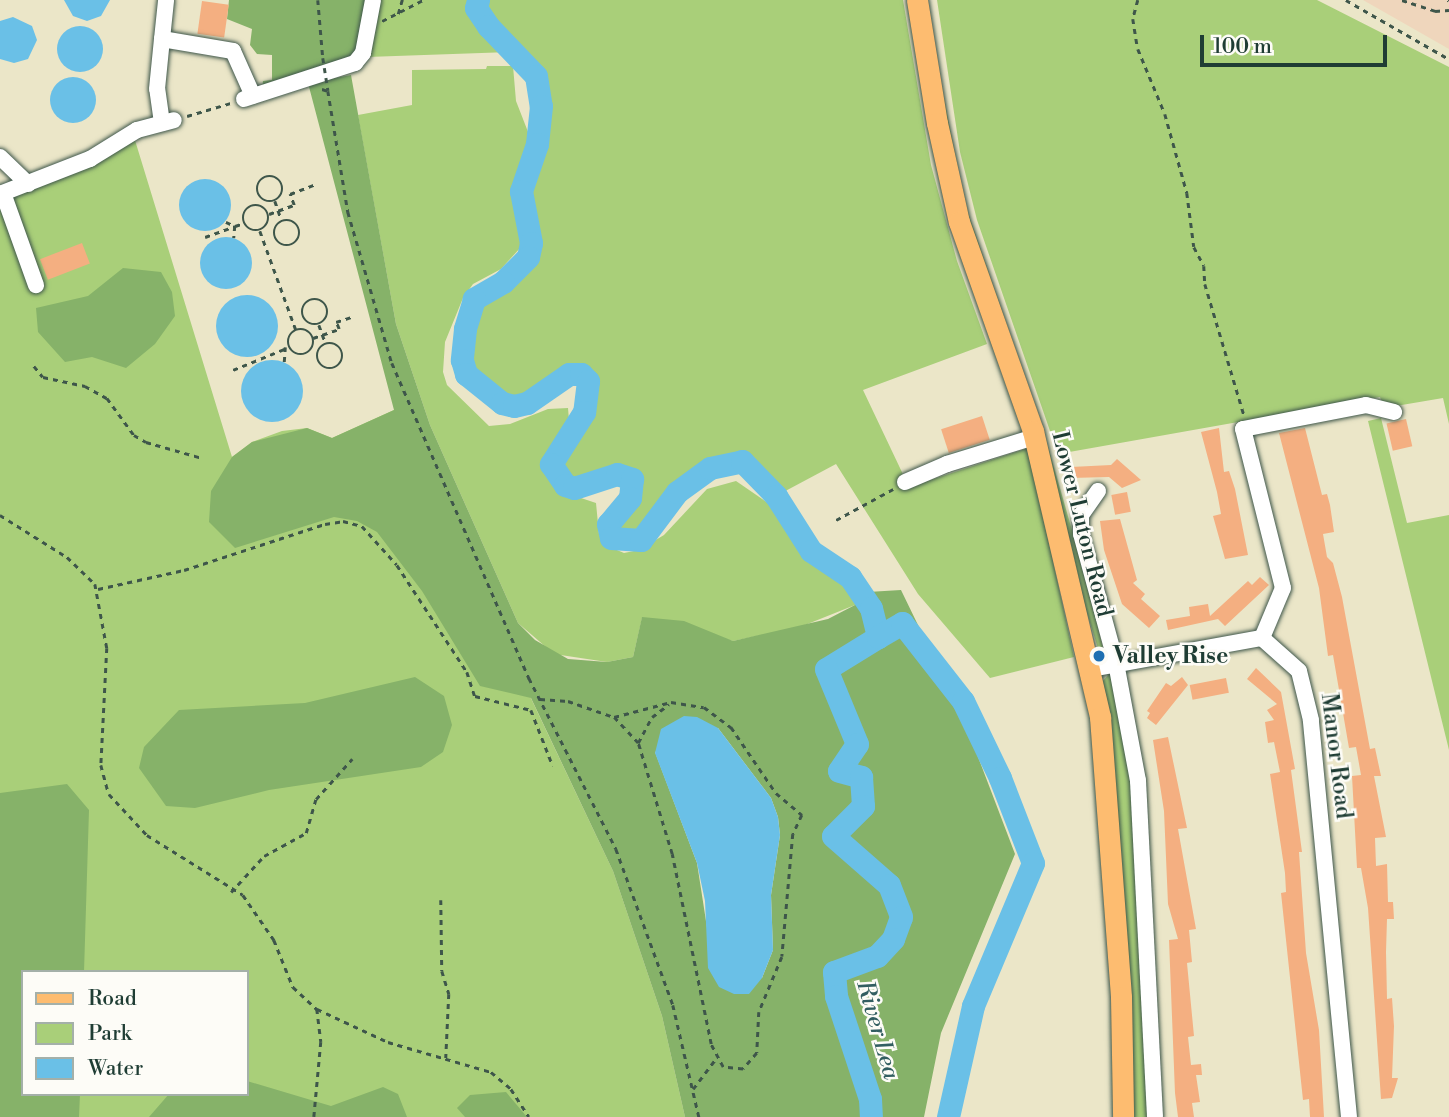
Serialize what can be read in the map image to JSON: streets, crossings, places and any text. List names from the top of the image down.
{
  "streets": {
    "main road": ["Lower Luton Road"],
    "street": ["Manor Road"]
  },
  "water": ["River Lea"],
  "places": ["Valley Rise"],
  "legend": ["Road", "Park", "Water"],
  "scale_bar": "100 m"
}
